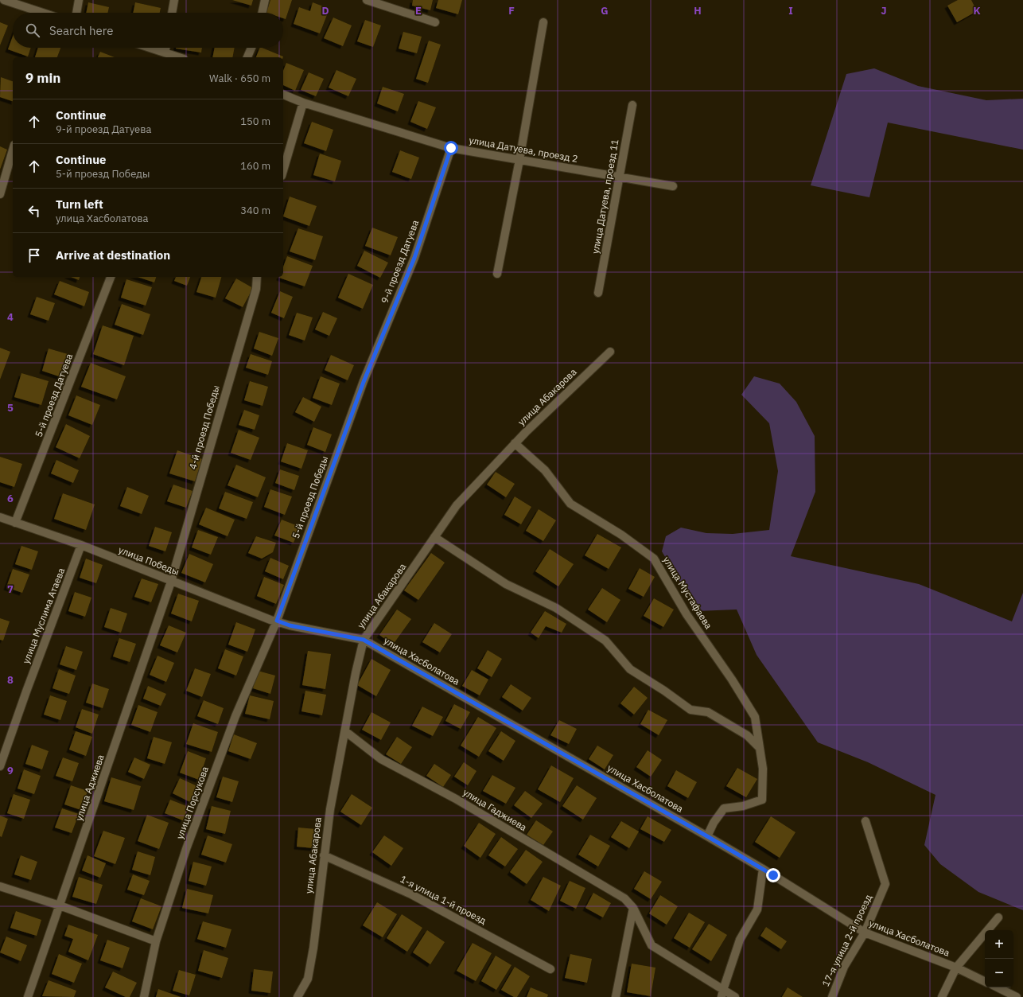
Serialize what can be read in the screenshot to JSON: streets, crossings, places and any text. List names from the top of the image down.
{
  "streets": {
    "street": [
      "улица Датуева, проезд 2",
      "улица Датуева, проезд 11",
      "9-й проезд Датуева",
      "5-й проезд Датуева",
      "улица Абакарова",
      "4-й проезд Победы",
      "5-й проезд Победы",
      "улица Победы",
      "улица Мустафаева",
      "улица Муслима Атаева",
      "улица Хасболатова",
      "улица Аджиева",
      "улица Порсукова",
      "улица Гаджиева",
      "1-я улица 1-й проезд",
      "17-я улица 2-й проезд"
    ]
  },
  "crossings": [
    ["улица Датуева, проезд 2", "улица Датуева, проезд 11"],
    ["улица Датуева, проезд 2", "9-й проезд Датуева"],
    ["9-й проезд Датуева", "5-й проезд Победы"],
    ["5-й проезд Датуева", "улица Победы"],
    ["улица Абакарова", "улица Мустафаева"],
    ["улица Абакарова", "улица Хасболатова"],
    ["улица Абакарова", "улица Гаджиева"],
    ["улица Абакарова", "1-я улица 1-й проезд"],
    ["4-й проезд Победы", "улица Победы"],
    ["4-й проезд Победы", "улица Аджиева"],
    ["5-й проезд Победы", "улица Победы"],
    ["5-й проезд Победы", "улица Порсукова"],
    ["улица Победы", "улица Муслима Атаева"],
    ["улица Победы", "улица Хасболатова"],
    ["улица Победы", "улица Аджиева"],
    ["улица Победы", "улица Порсукова"],
    ["улица Мустафаева", "улица Хасболатова"],
    ["улица Хасболатова", "17-я улица 2-й проезд"]
  ],
  "page": {
    "search": "Search here",
    "heading": ["9 min", "Walk · 650 m"],
    "list": [
      ["Continue", "9-й проезд Датуева", "150 m"],
      ["Continue", "5-й проезд Победы", "160 m"],
      ["Turn left", "улица Хасболатова", "340 m"],
      "Arrive at destination"
    ],
    "map_buttons": ["+", "−"]
  },
  "grid": {
    "columns": [
      "D",
      "E",
      "F",
      "G",
      "H",
      "I",
      "J",
      "K"
    ],
    "rows": [
      "4",
      "5",
      "6",
      "7",
      "8",
      "9"
    ]
  }
}
